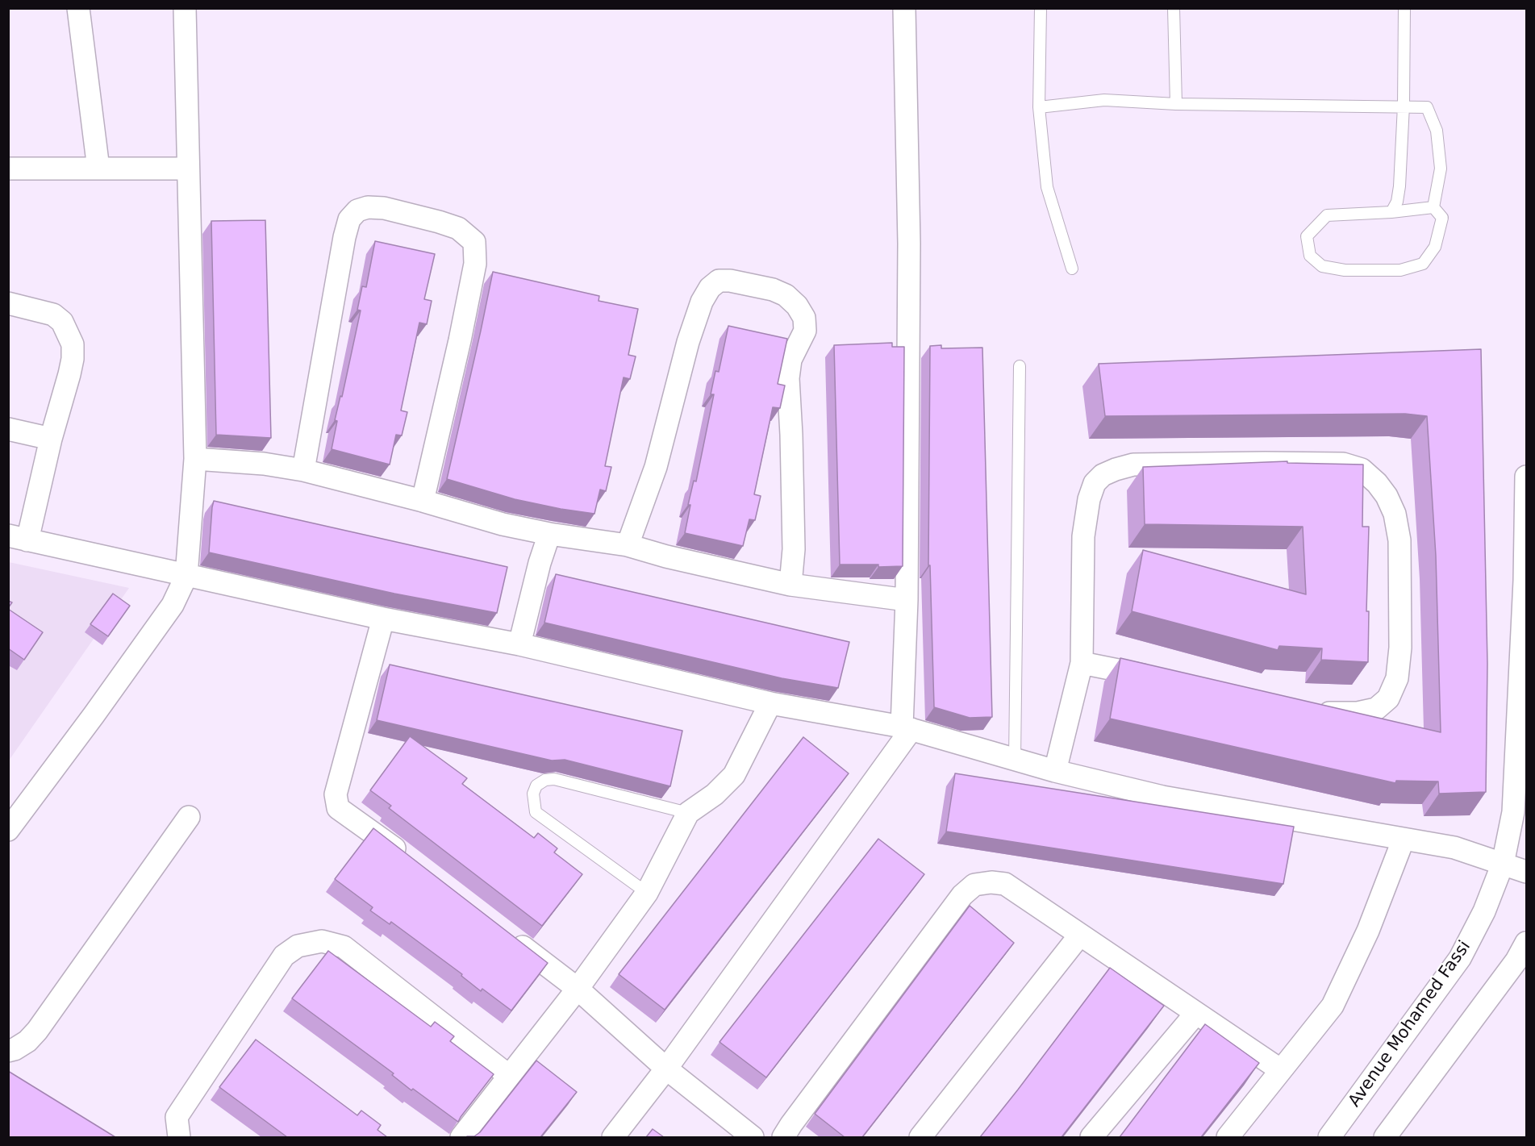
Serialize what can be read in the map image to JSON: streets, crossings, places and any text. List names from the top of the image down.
{
  "streets": {
    "street": ["Avenue Mohamed Fassi"]
  }
}
